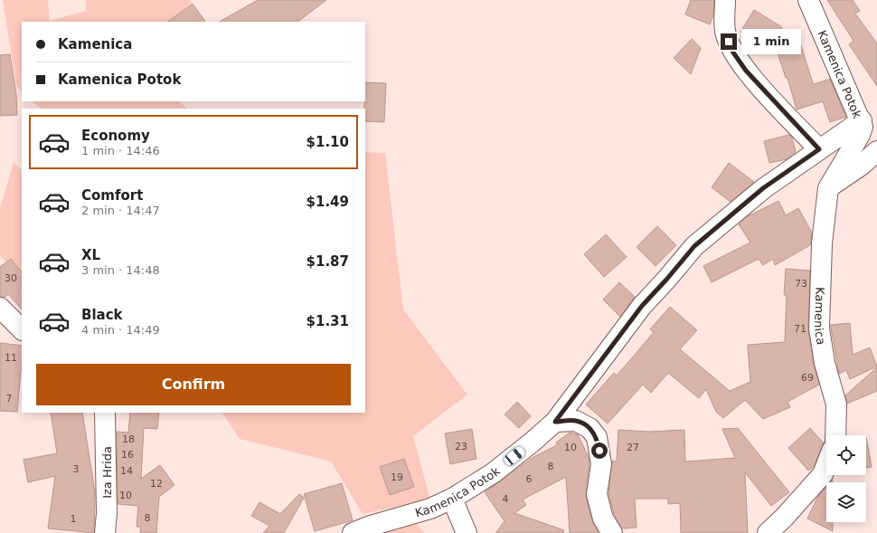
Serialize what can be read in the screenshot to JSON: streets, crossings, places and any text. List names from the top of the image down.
{
  "streets": {
    "street": ["Kamenica Potok", "Kamenica", "Iza Hrida"]
  },
  "crossings": [
    ["Kamenica Potok", "Kamenica"]
  ],
  "house_numbers": [
    "30",
    "73",
    "71",
    "11",
    "69",
    "7",
    "18",
    "23",
    "10",
    "27",
    "16",
    "8",
    "3",
    "14",
    "19",
    "6",
    "12",
    "10",
    "4",
    "8",
    "1"
  ],
  "page": {
    "banner": ["Kamenica", "Kamenica Potok"],
    "bubble": "1 min",
    "list": [
      {
        "name": "Economy",
        "note": "1 min · 14:46",
        "value": "$1.10"
      },
      {
        "name": "Comfort",
        "note": "2 min · 14:47",
        "value": "$1.49"
      },
      {
        "name": "XL",
        "note": "3 min · 14:48",
        "value": "$1.87"
      },
      {
        "name": "Black",
        "note": "4 min · 14:49",
        "value": "$1.31"
      }
    ],
    "buttons": "Confirm"
  }
}
